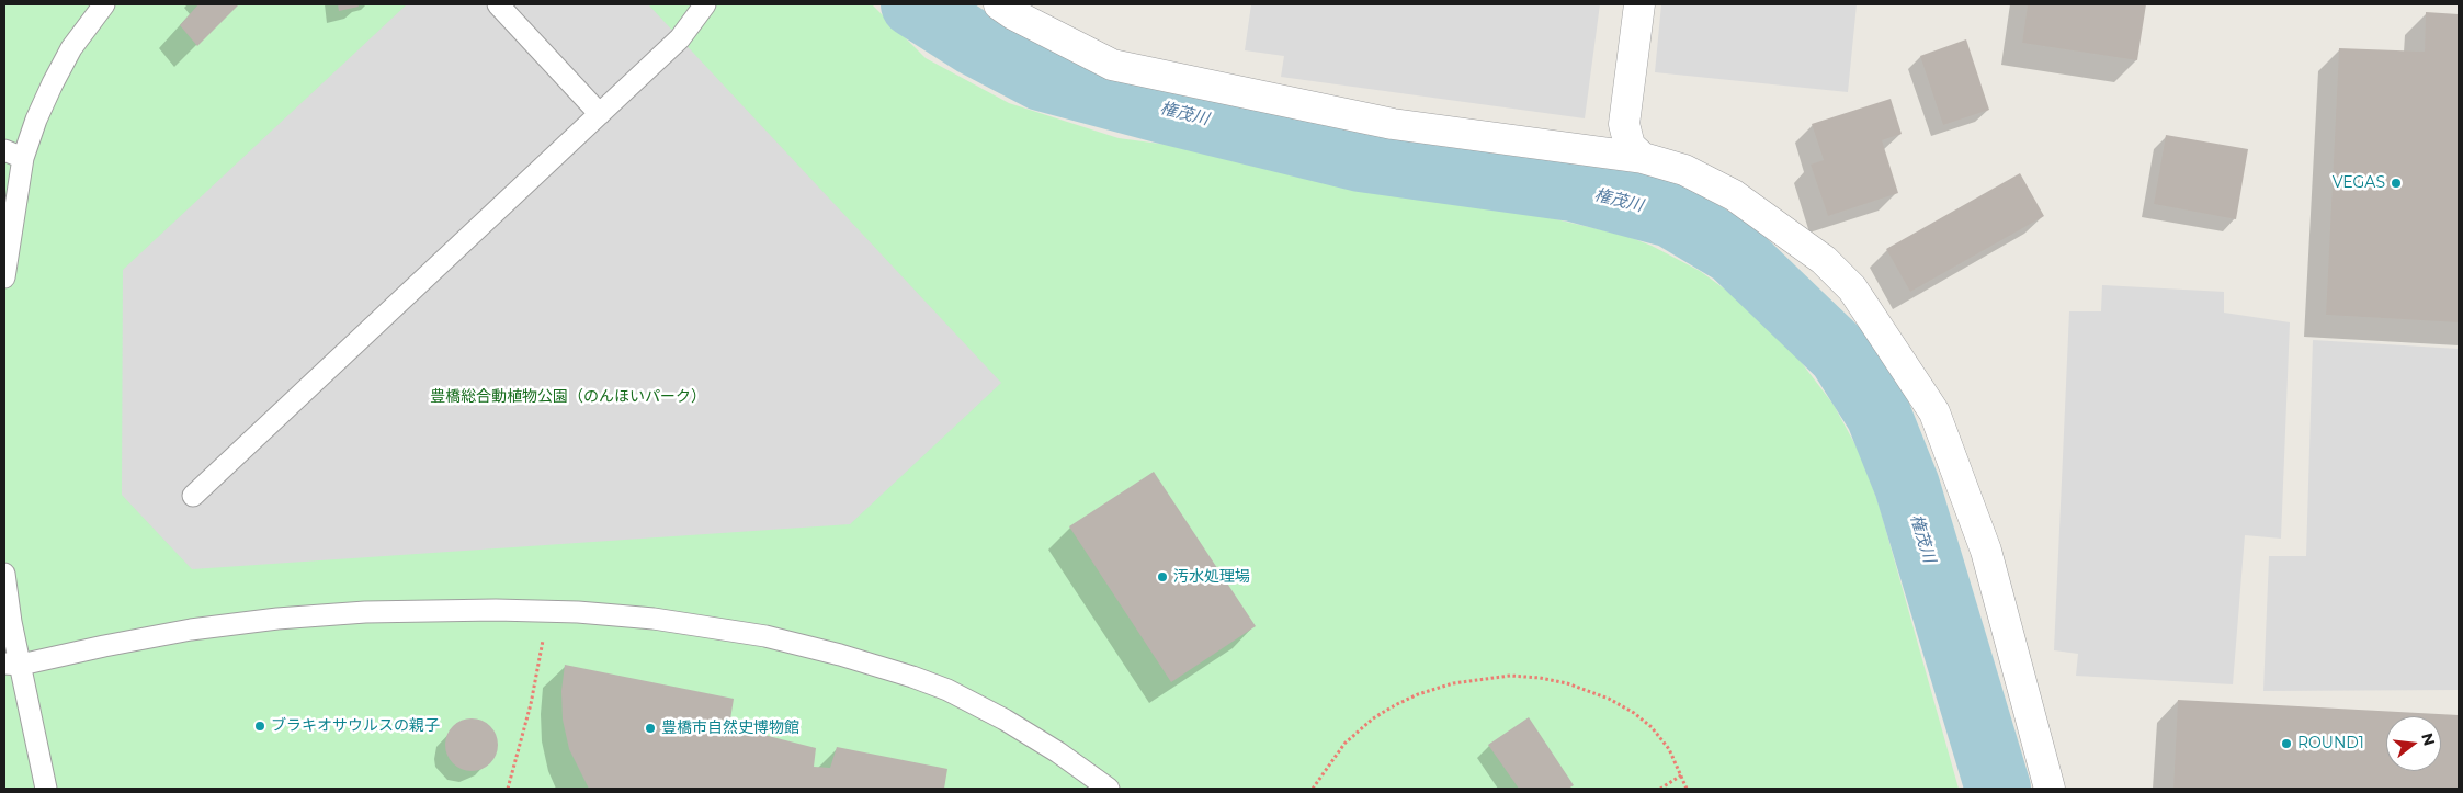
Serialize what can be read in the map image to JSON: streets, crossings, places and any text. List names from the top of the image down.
{
  "water": ["権茂川"],
  "parks": ["豊橋総合動植物公園（のんほいパーク）"],
  "places": [
    "VEGAS",
    "汚水処理場",
    "ブラキオサウルスの親子",
    "豊橋市自然史博物館",
    "ROUND1"
  ],
  "north": "right"
}
